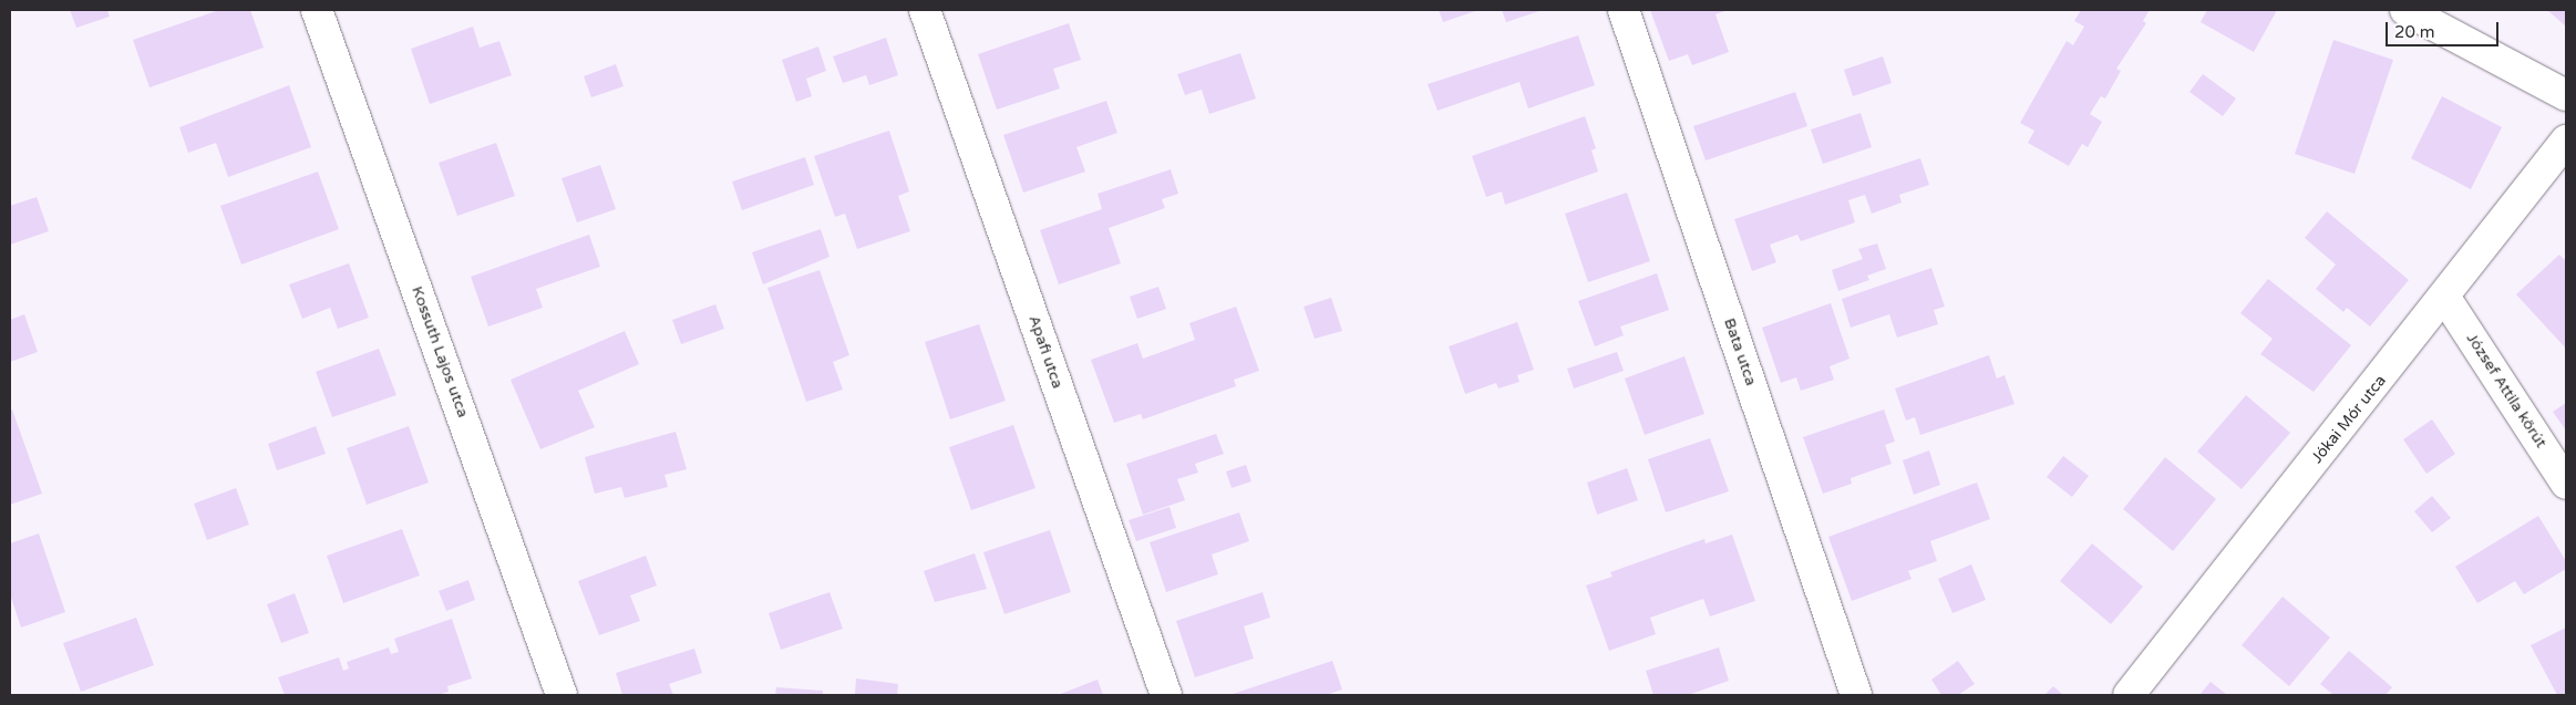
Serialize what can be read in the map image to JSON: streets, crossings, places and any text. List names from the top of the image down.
{
  "streets": {
    "street": [
      "Kossuth Lajos utca",
      "Apafi utca",
      "Bata utca",
      "József Attila körút",
      "Jókai Mór utca"
    ]
  },
  "crossings": [
    ["József Attila körút", "Jókai Mór utca"]
  ],
  "scale_bar": "20 m"
}
